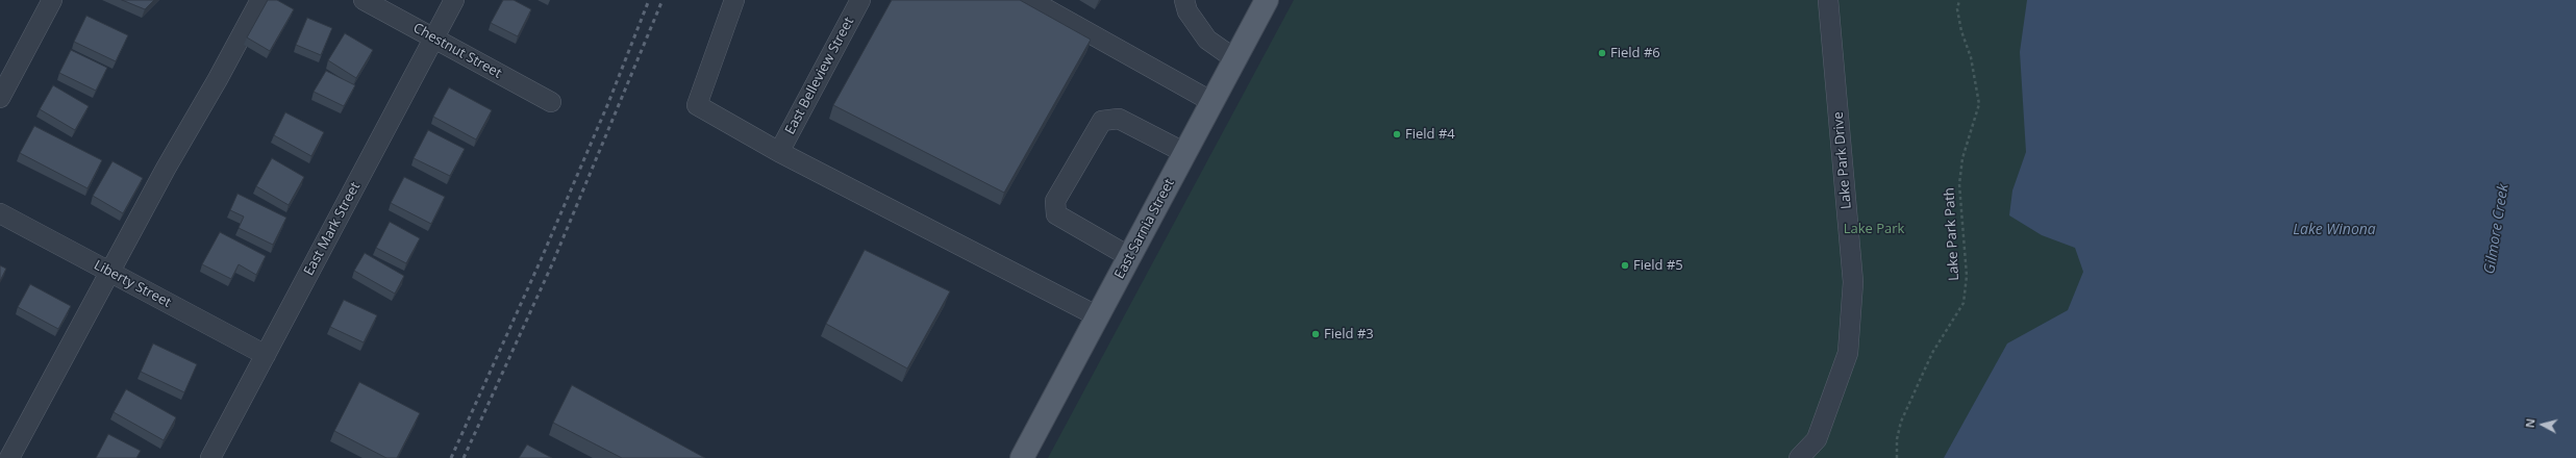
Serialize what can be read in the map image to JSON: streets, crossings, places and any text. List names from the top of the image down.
{
  "streets": {
    "main road": ["East Sarnia Street"],
    "street": [
      "Chestnut Street",
      "East Belleview Street",
      "Lake Park Drive",
      "East Mark Street",
      "Liberty Street"
    ],
    "path": ["Lake Park Path"]
  },
  "crossings": [
    ["Chestnut Street", "East Mark Street"],
    ["East Mark Street", "Liberty Street"]
  ],
  "water": ["Gilmore Creek", "Lake Winona"],
  "parks": ["Lake Park"],
  "places": [
    "Field #6",
    "Field #4",
    "Field #5",
    "Field #3"
  ],
  "north": "left"
}
